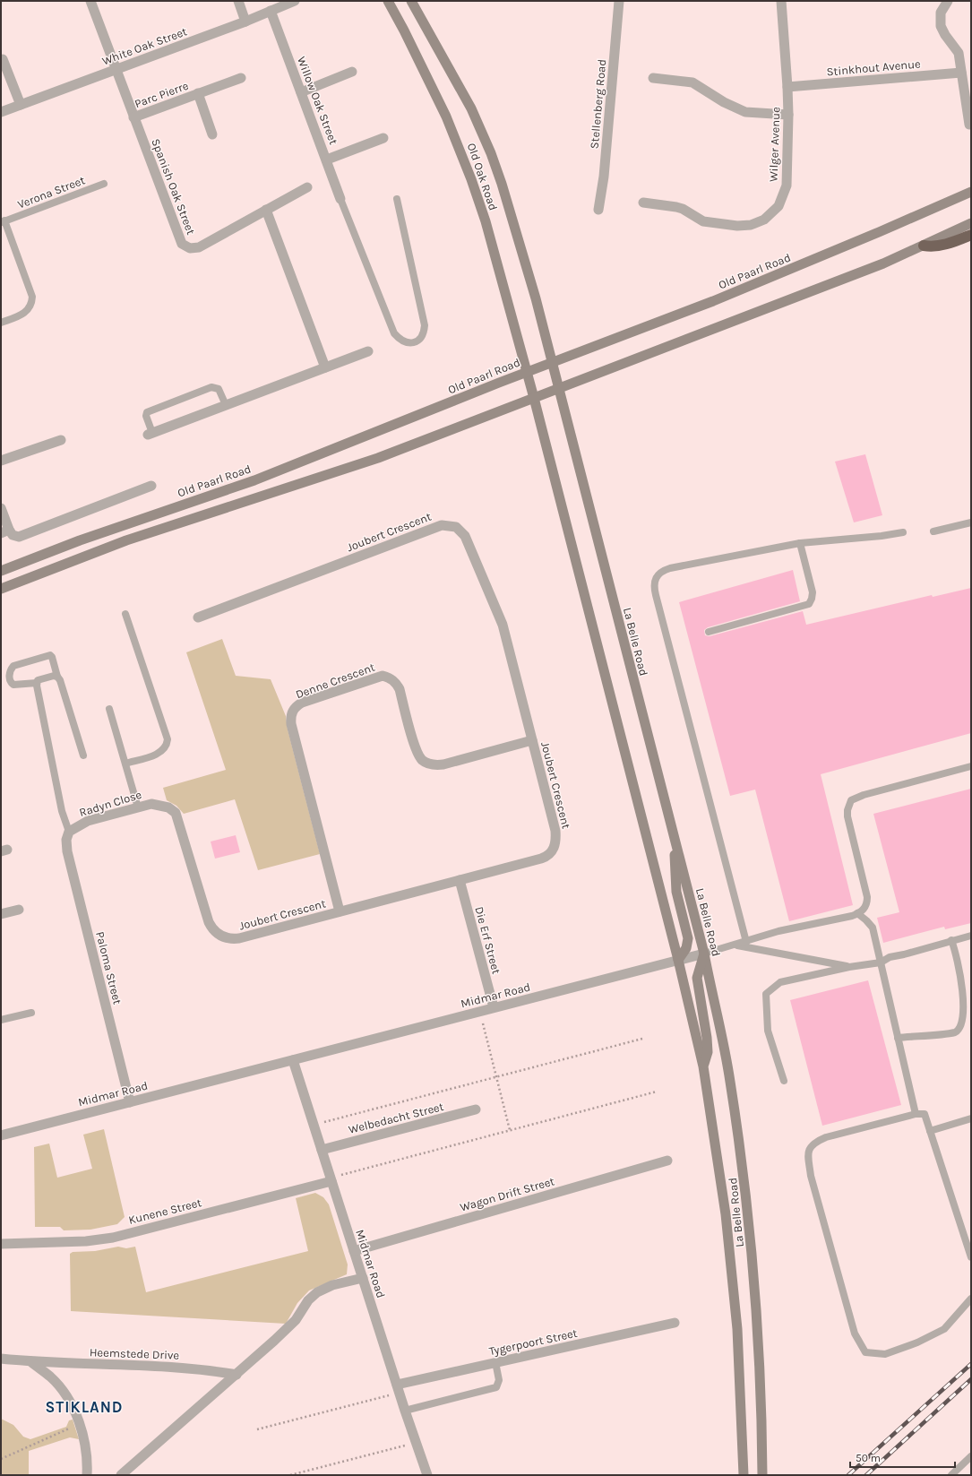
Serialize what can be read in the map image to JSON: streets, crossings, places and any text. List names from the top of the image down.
{
  "streets": {
    "main road": ["Old Oak Road", "Old Paarl Road", "La Belle Road"],
    "street": [
      "White Oak Street",
      "Stinkhout Avenue",
      "Parc Pierre",
      "Willow Oak Street",
      "Stellenberg Road",
      "Wilger Avenue",
      "Spanish Oak Street",
      "Joubert Crescent",
      "Denne Crescent",
      "Radyn Close",
      "Die Erf Street",
      "Paloma Street",
      "Midmar Road",
      "Welbedacht Street",
      "Wagon Drift Street",
      "Kunene Street",
      "Tygerpoort Street",
      "Heemstede Drive"
    ],
    "lane": ["Verona Street"]
  },
  "crossings": [
    ["White Oak Street", "Willow Oak Street"],
    ["White Oak Street", "Spanish Oak Street"],
    ["Stinkhout Avenue", "Wilger Avenue"],
    ["Parc Pierre", "Spanish Oak Street"],
    ["Old Oak Road", "Old Paarl Road"],
    ["Old Oak Road", "La Belle Road"],
    ["Joubert Crescent", "Denne Crescent"],
    ["Joubert Crescent", "Radyn Close"],
    ["Joubert Crescent", "Die Erf Street"],
    ["La Belle Road", "Midmar Road"],
    ["Radyn Close", "Paloma Street"],
    ["Die Erf Street", "Midmar Road"],
    ["Paloma Street", "Midmar Road"],
    ["Midmar Road", "Welbedacht Street"],
    ["Midmar Road", "Wagon Drift Street"],
    ["Midmar Road", "Kunene Street"],
    ["Midmar Road", "Tygerpoort Street"]
  ],
  "districts": ["STIKLAND"],
  "scale_bar": "50 m"
}
